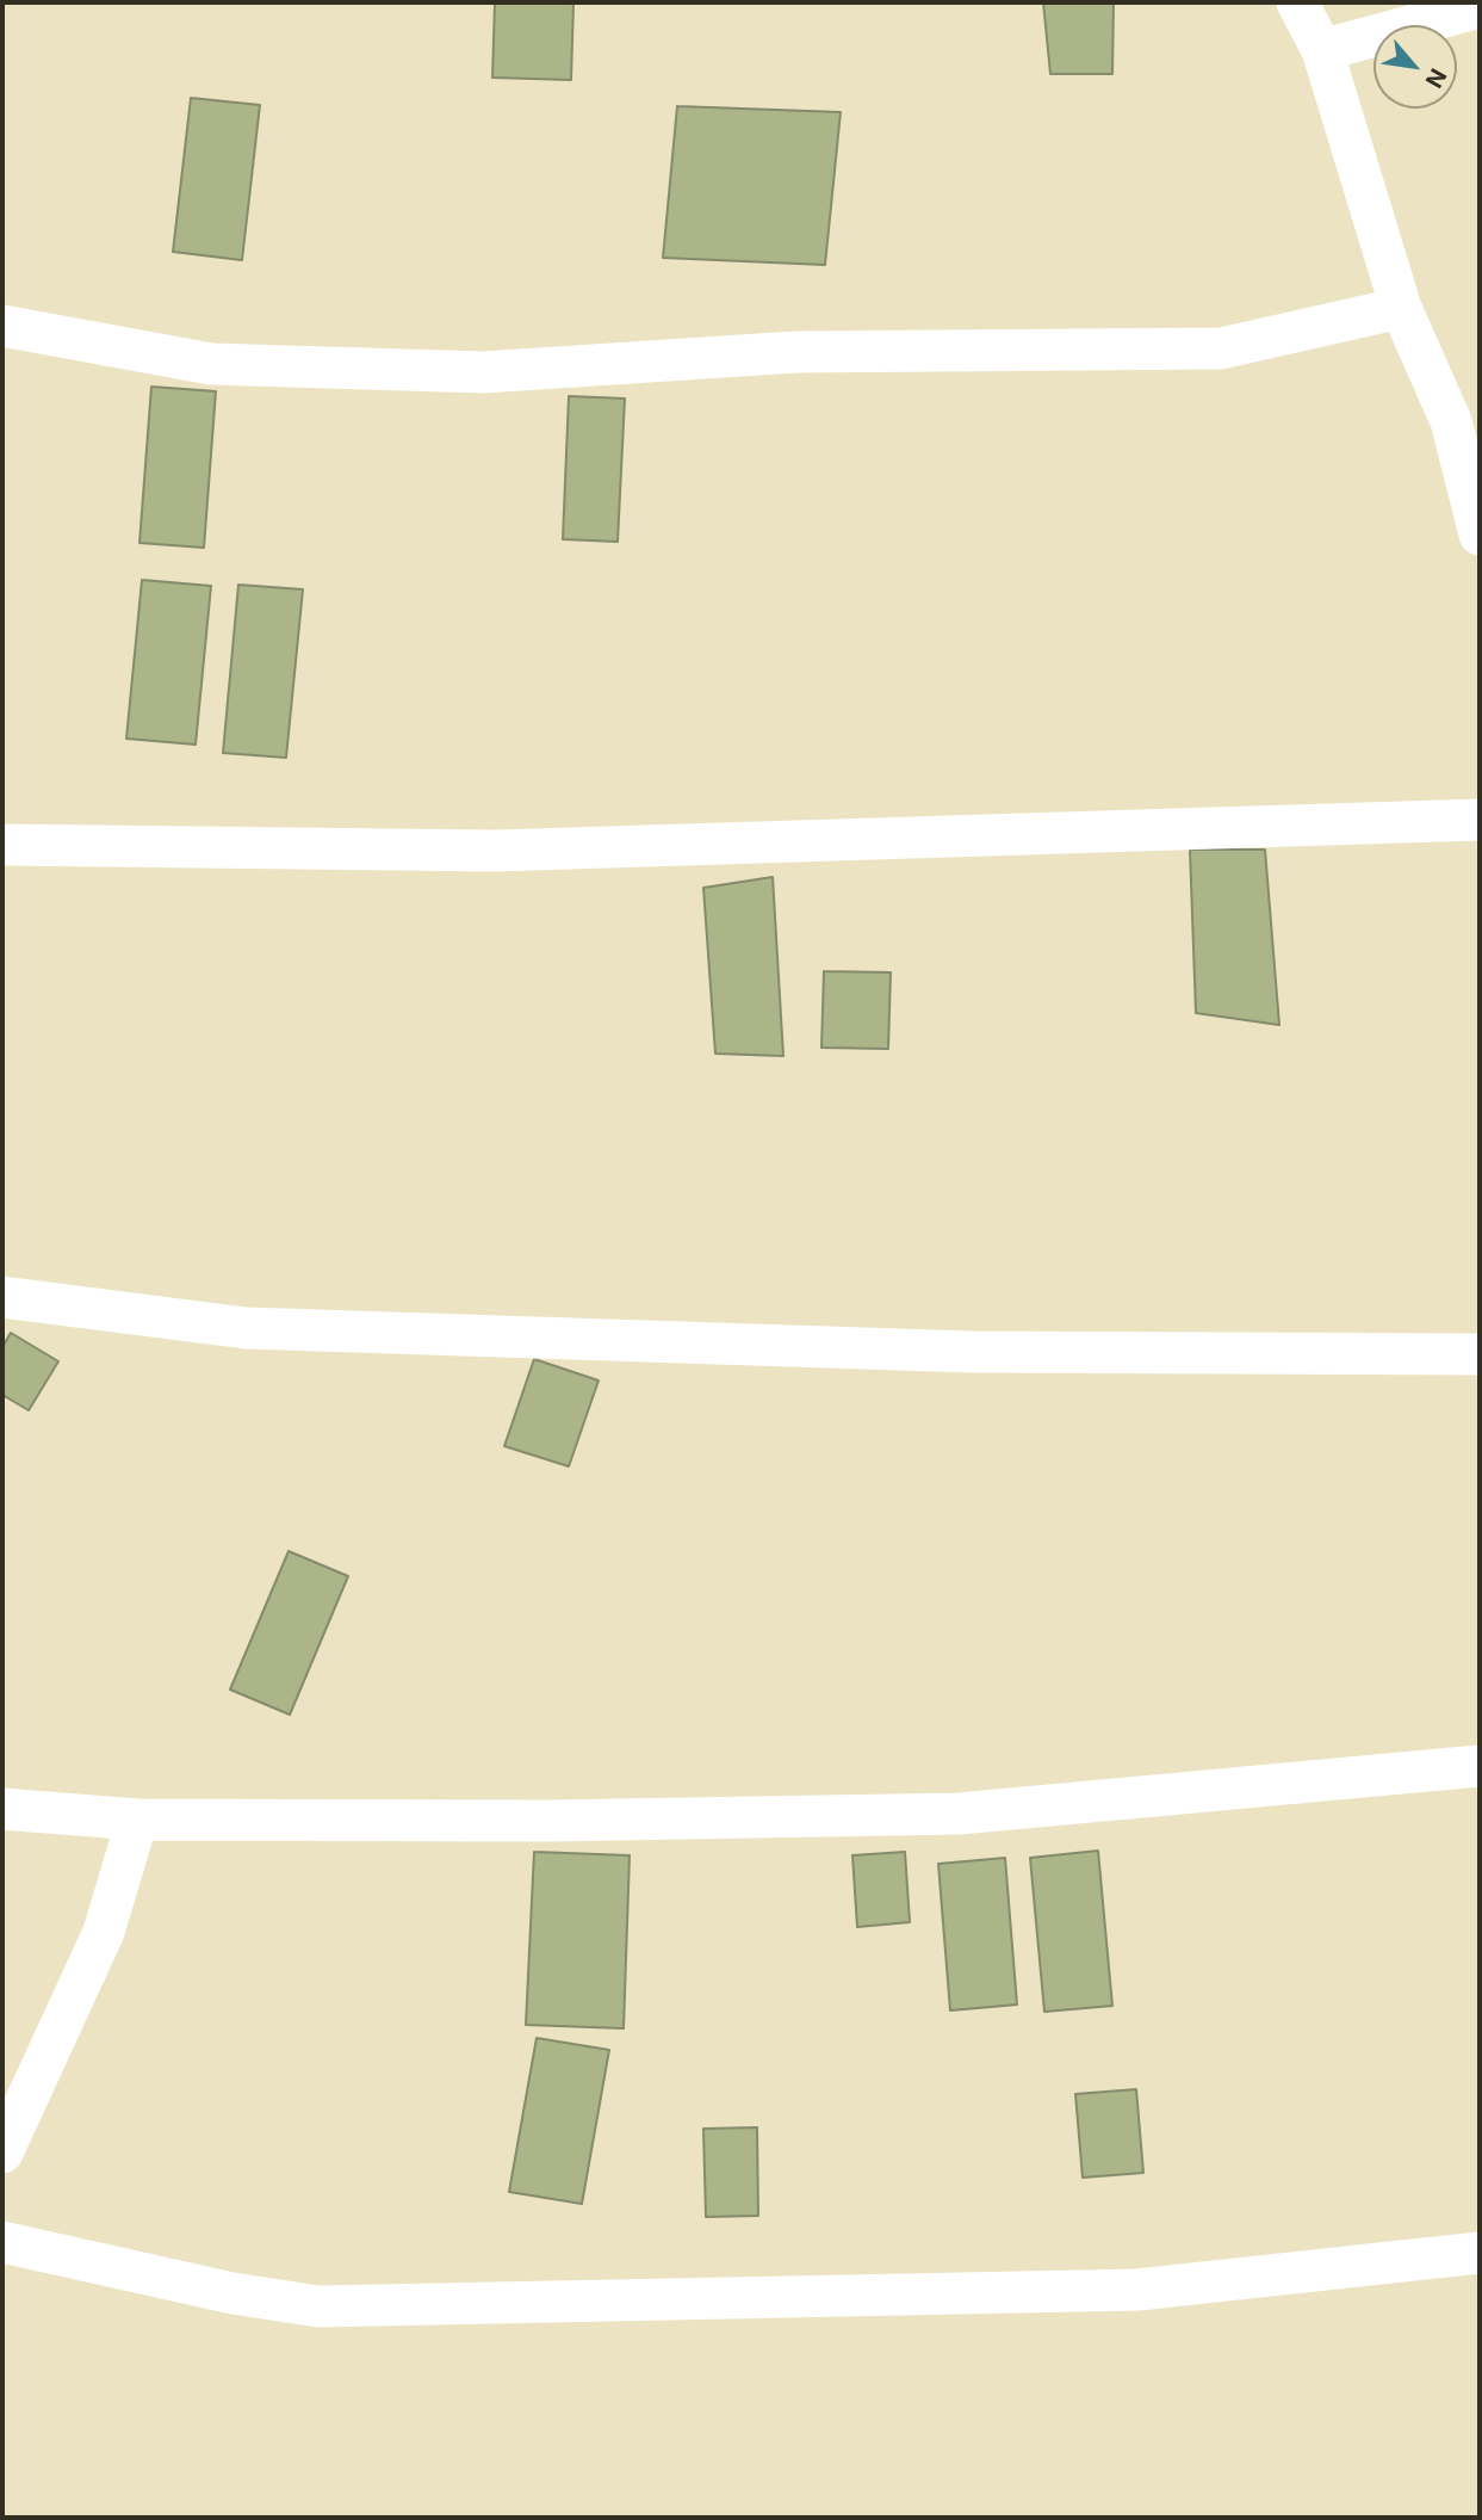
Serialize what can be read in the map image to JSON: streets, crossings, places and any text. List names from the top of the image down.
{
  "north": "bottom right"
}
